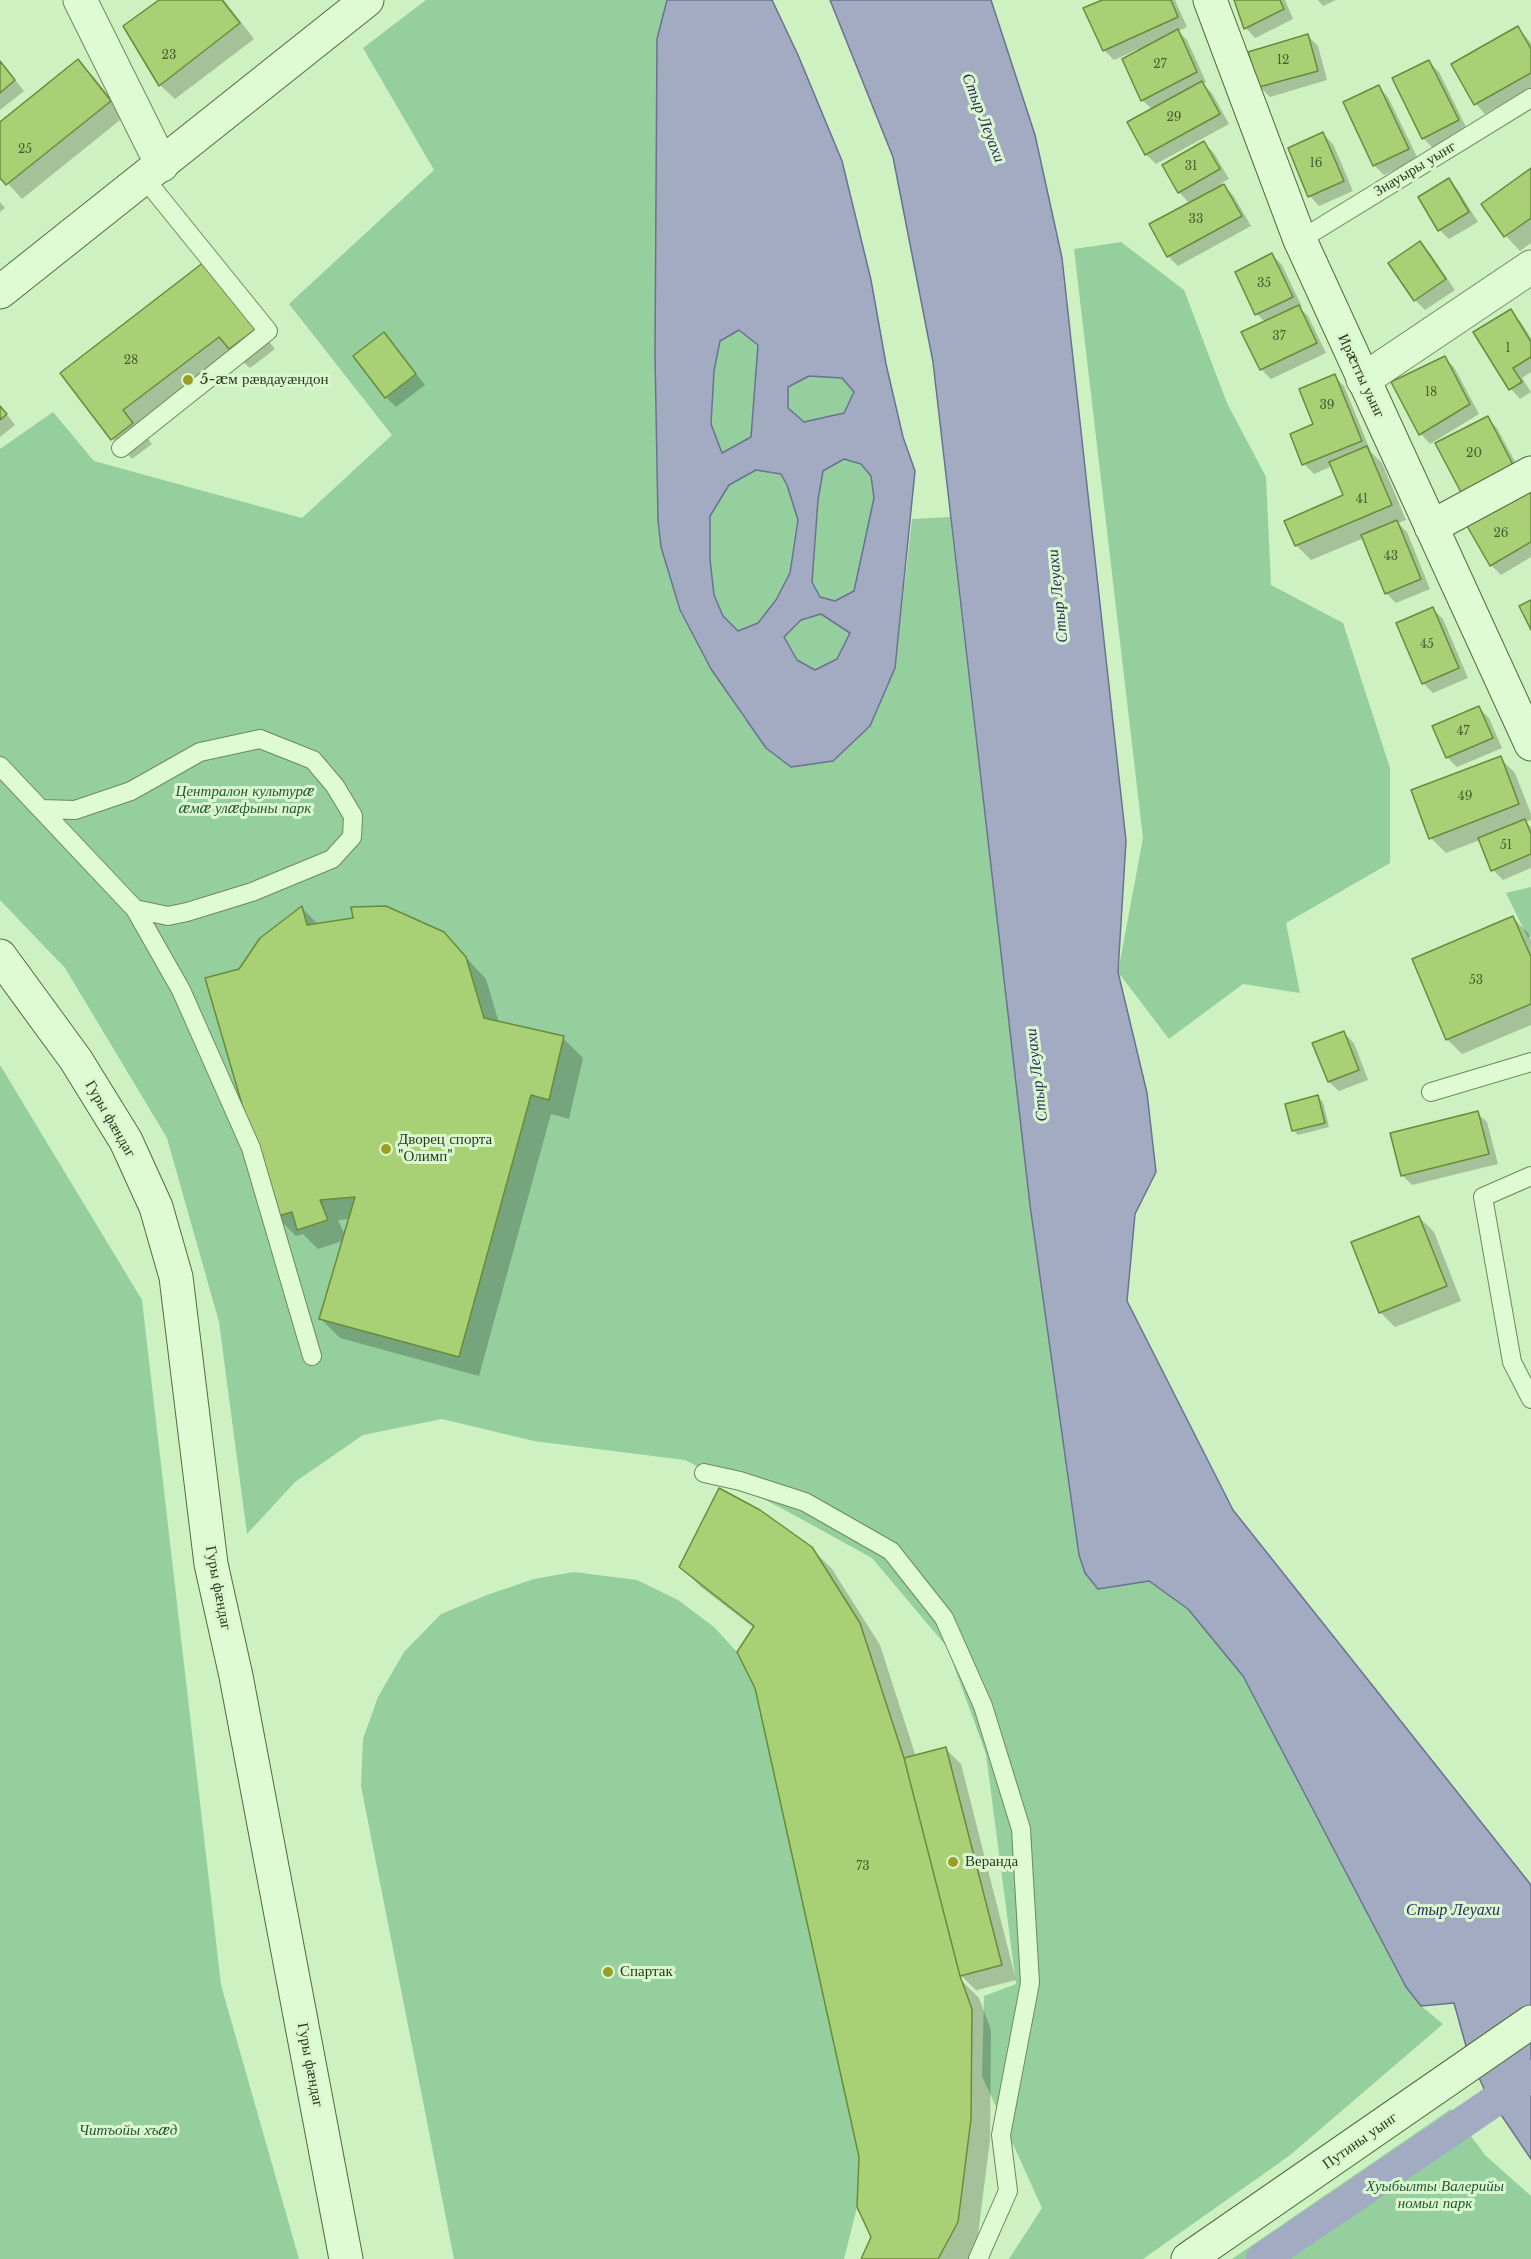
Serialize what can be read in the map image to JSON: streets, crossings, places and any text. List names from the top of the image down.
{
  "streets": {
    "street": ["Ирæтты уынг", "Гуры фӕндаг", "Путины уынг"],
    "lane": ["Знауыры уынг"]
  },
  "crossings": [
    ["Знауыры уынг", "Ирæтты уынг"]
  ],
  "water": ["Стыр Леуахи"],
  "parks": ["Централон культурæ æмæ улæфыны парк", "Читъойы хъæд", "Хуыбылты Валерийы номыл парк"],
  "places": [
    "5-æм рӕвдауӕндон",
    "Дворец спорта \"Олимп\"",
    "Веранда",
    "Спартак"
  ],
  "house_numbers": [
    "23",
    "12",
    "27",
    "29",
    "25",
    "16",
    "31",
    "33",
    "35",
    "37",
    "1",
    "28",
    "18",
    "39",
    "20",
    "41",
    "26",
    "43",
    "45",
    "47",
    "49",
    "51",
    "53",
    "73"
  ]
}
